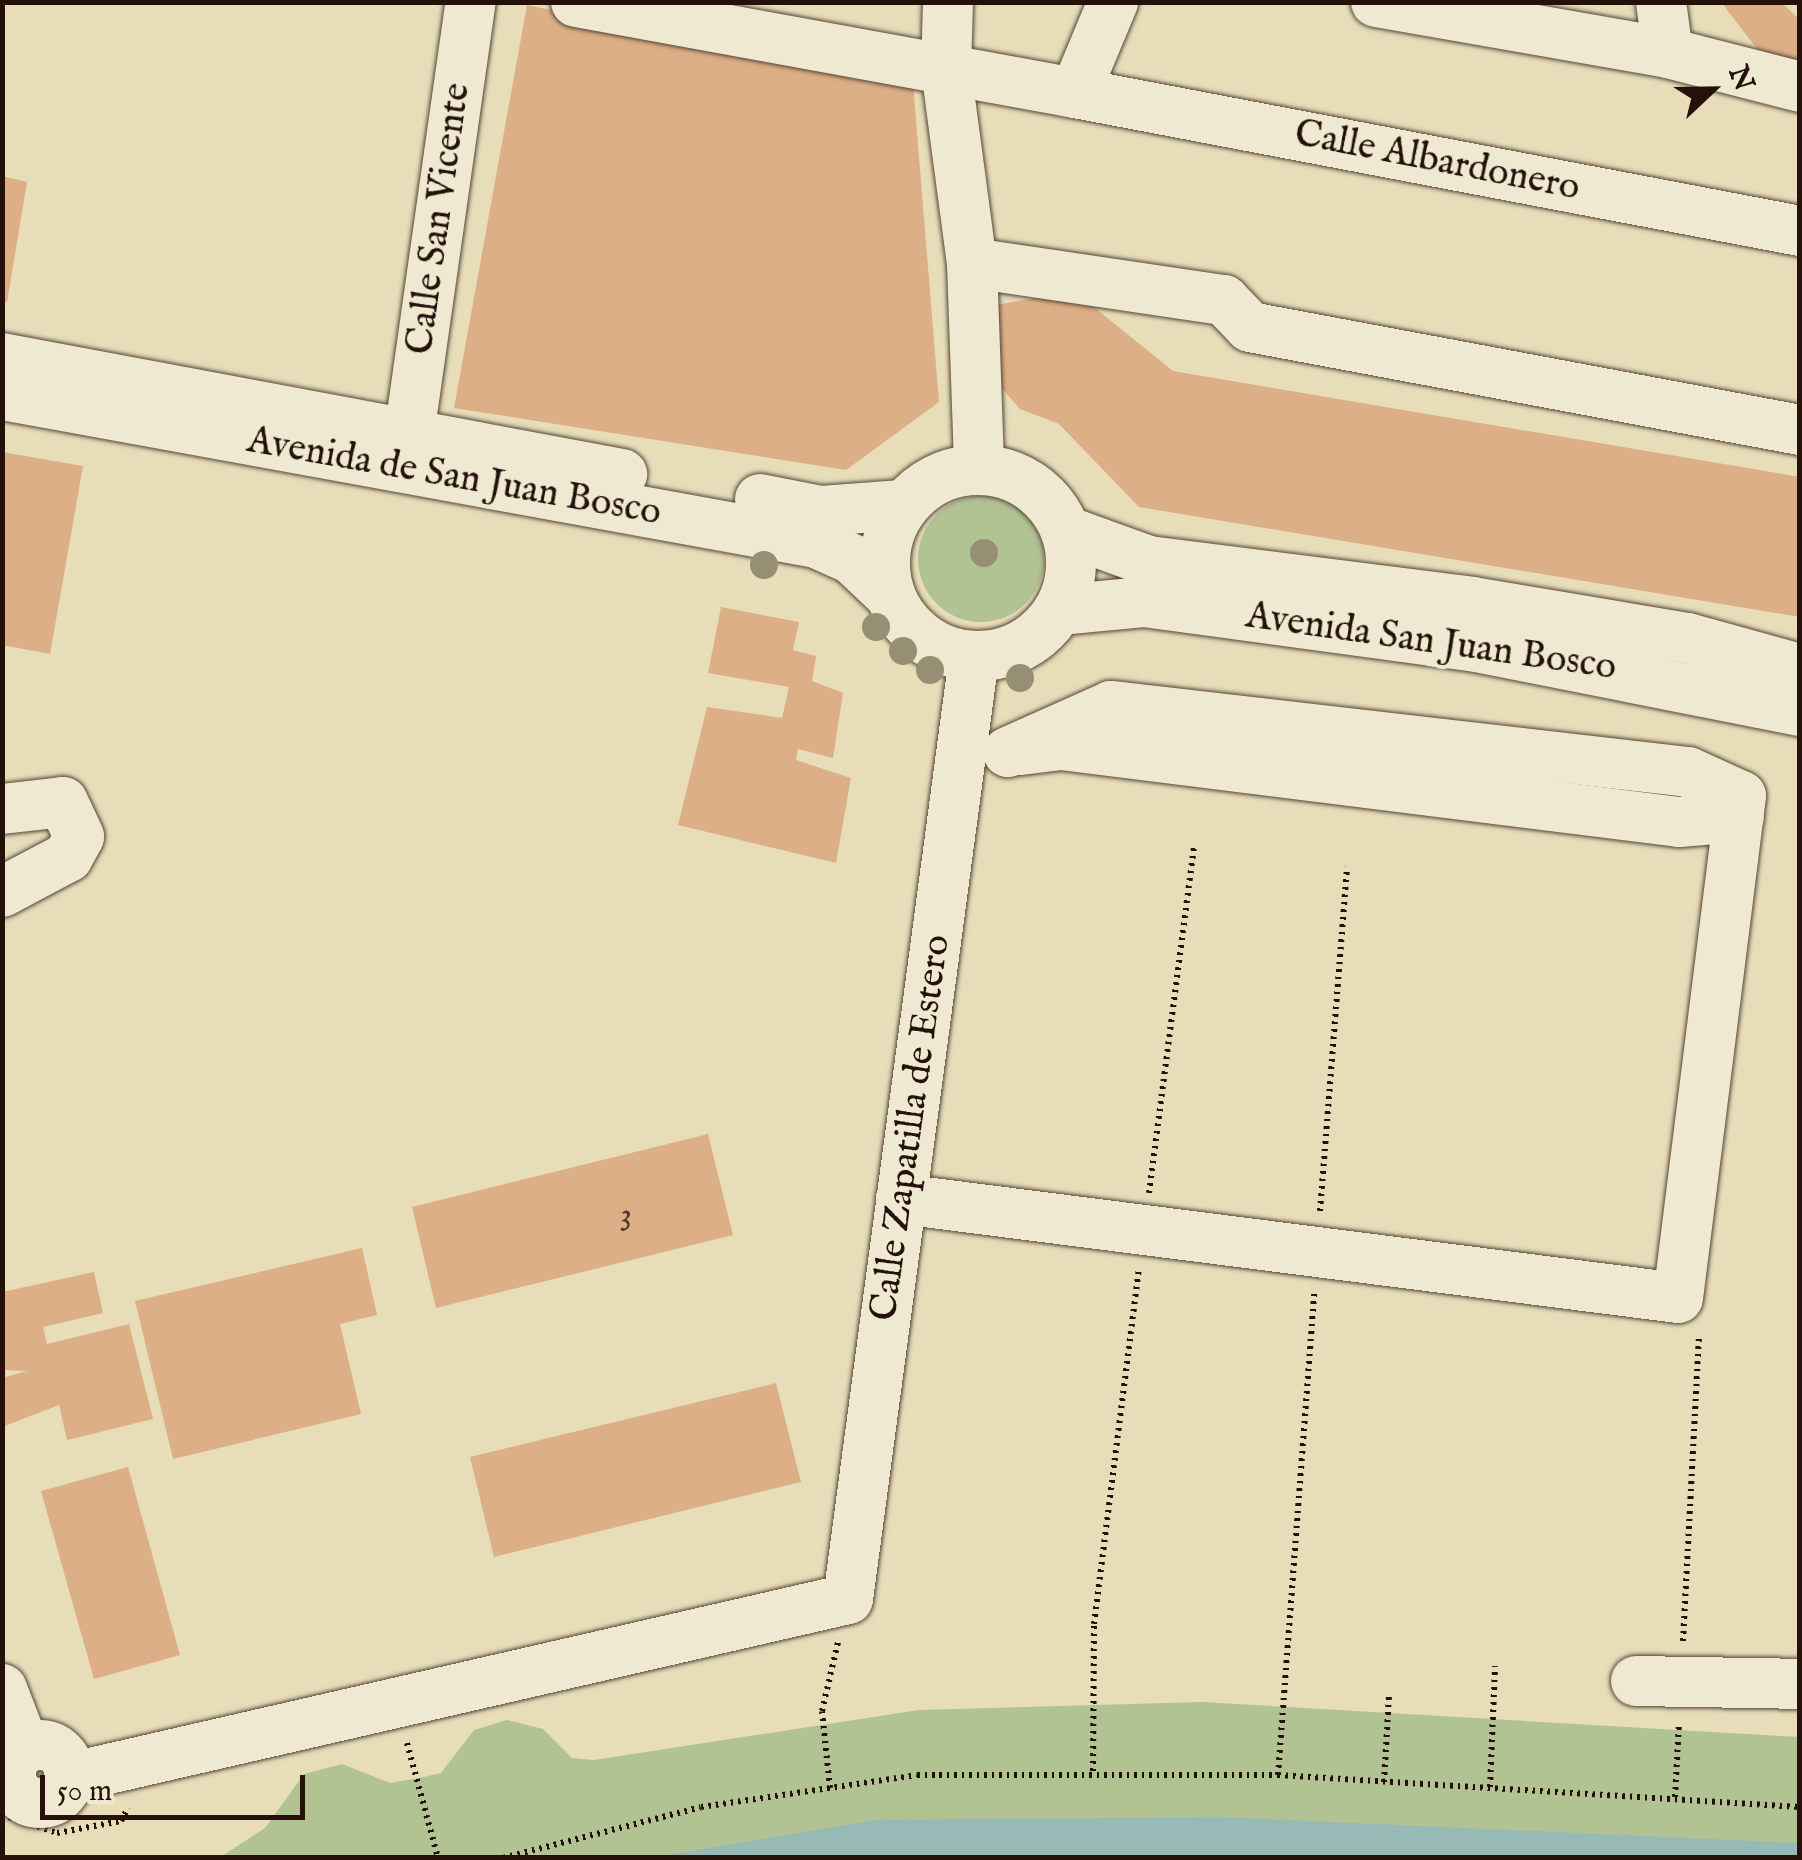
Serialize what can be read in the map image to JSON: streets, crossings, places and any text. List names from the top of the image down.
{
  "streets": {
    "street": [
      "Calle Albardonero",
      "Calle San Vicente",
      "Avenida de San Juan Bosco",
      "Avenida San Juan Bosco",
      "Calle Zapatilla de Estero"
    ]
  },
  "crossings": [
    ["Calle San Vicente", "Avenida de San Juan Bosco"],
    ["Avenida de San Juan Bosco", "Avenida San Juan Bosco"],
    ["Avenida de San Juan Bosco", "Calle Zapatilla de Estero"],
    ["Avenida San Juan Bosco", "Calle Zapatilla de Estero"]
  ],
  "house_numbers": ["3"],
  "scale_bar": "50 m",
  "north": "right"
}
